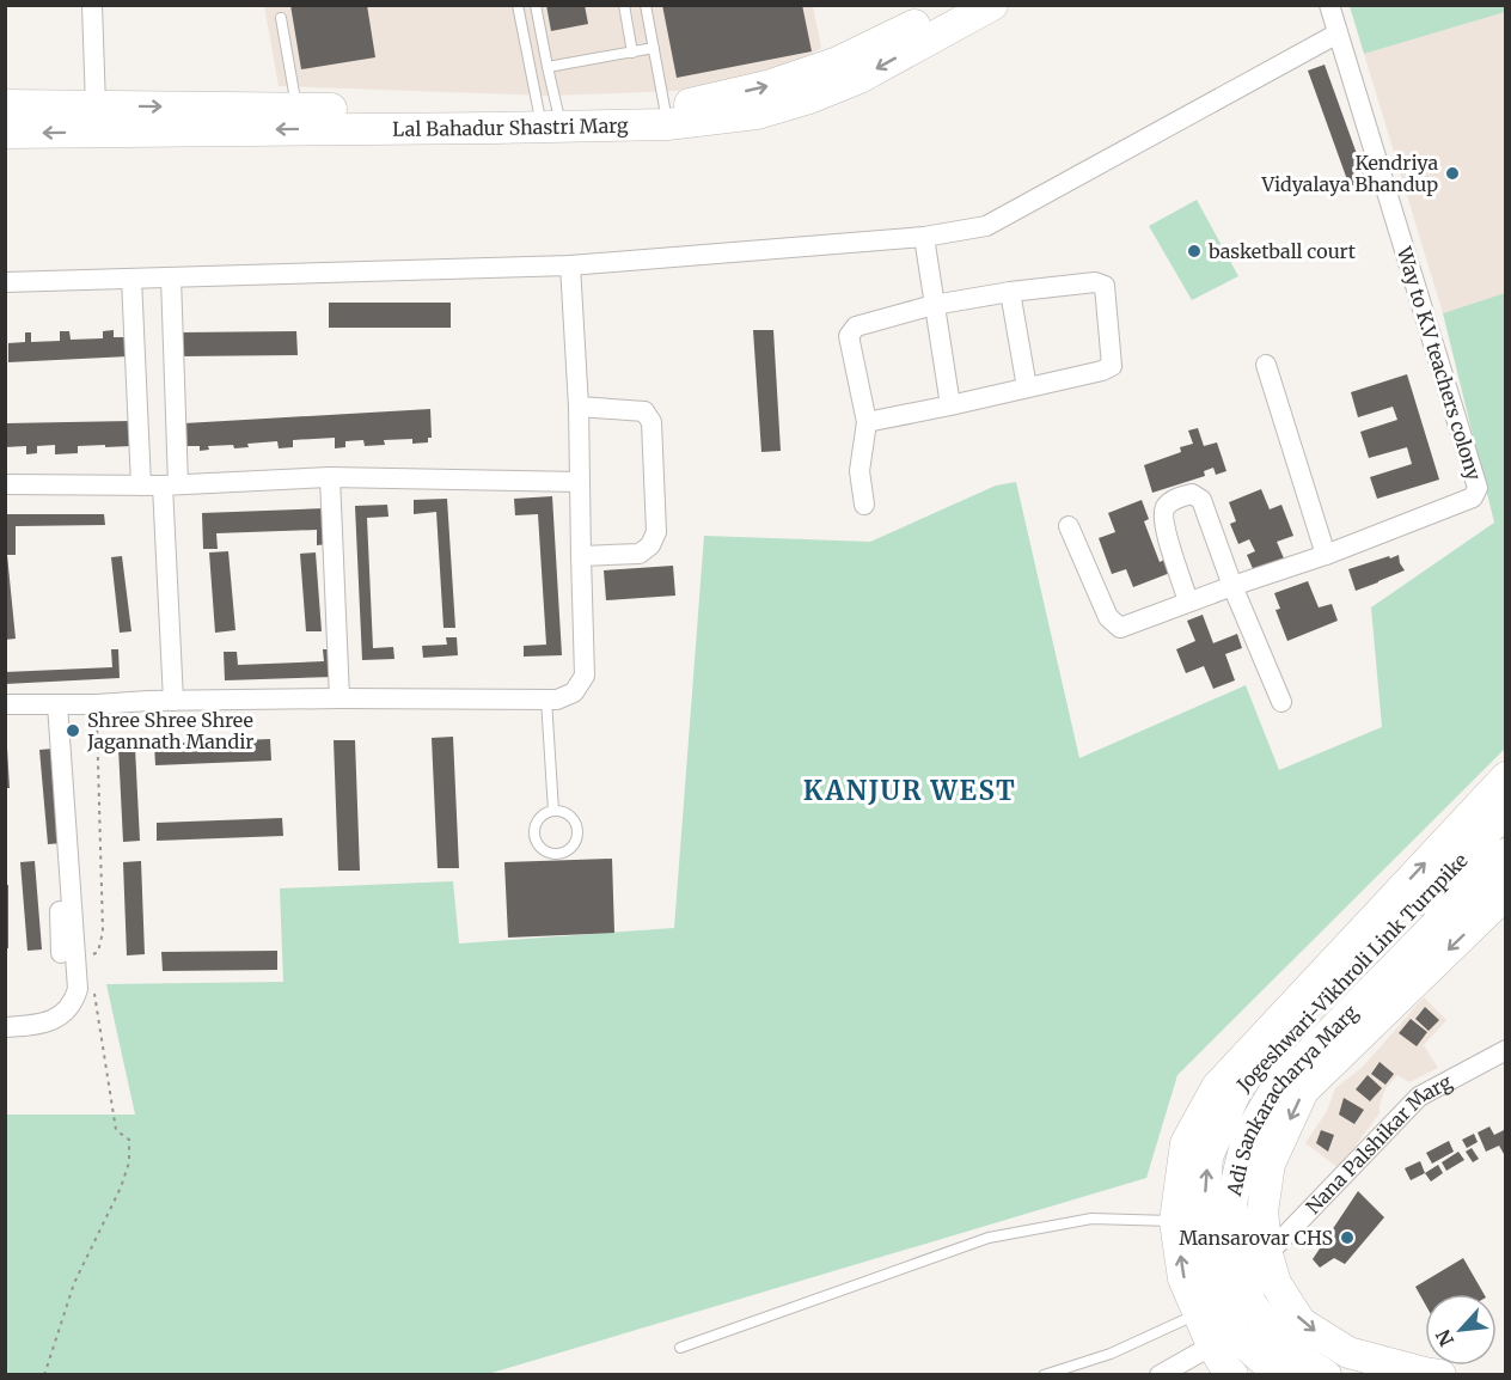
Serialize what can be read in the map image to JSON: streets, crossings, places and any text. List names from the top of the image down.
{
  "streets": {
    "main road": ["Lal Bahadur Shastri Marg", "Jogeshwari-Vikhroli Link Turnpike", "Adi Sankaracharya Marg"],
    "street": ["Way to K.V teachers colony", "Nana Palshikar Marg"]
  },
  "districts": ["KANJUR WEST"],
  "places": [
    "Kendriya Vidyalaya Bhandup",
    "basketball court",
    "Shree Shree Shree Jagannath Mandir",
    "Mansarovar CHS"
  ],
  "north": "bottom left"
}
